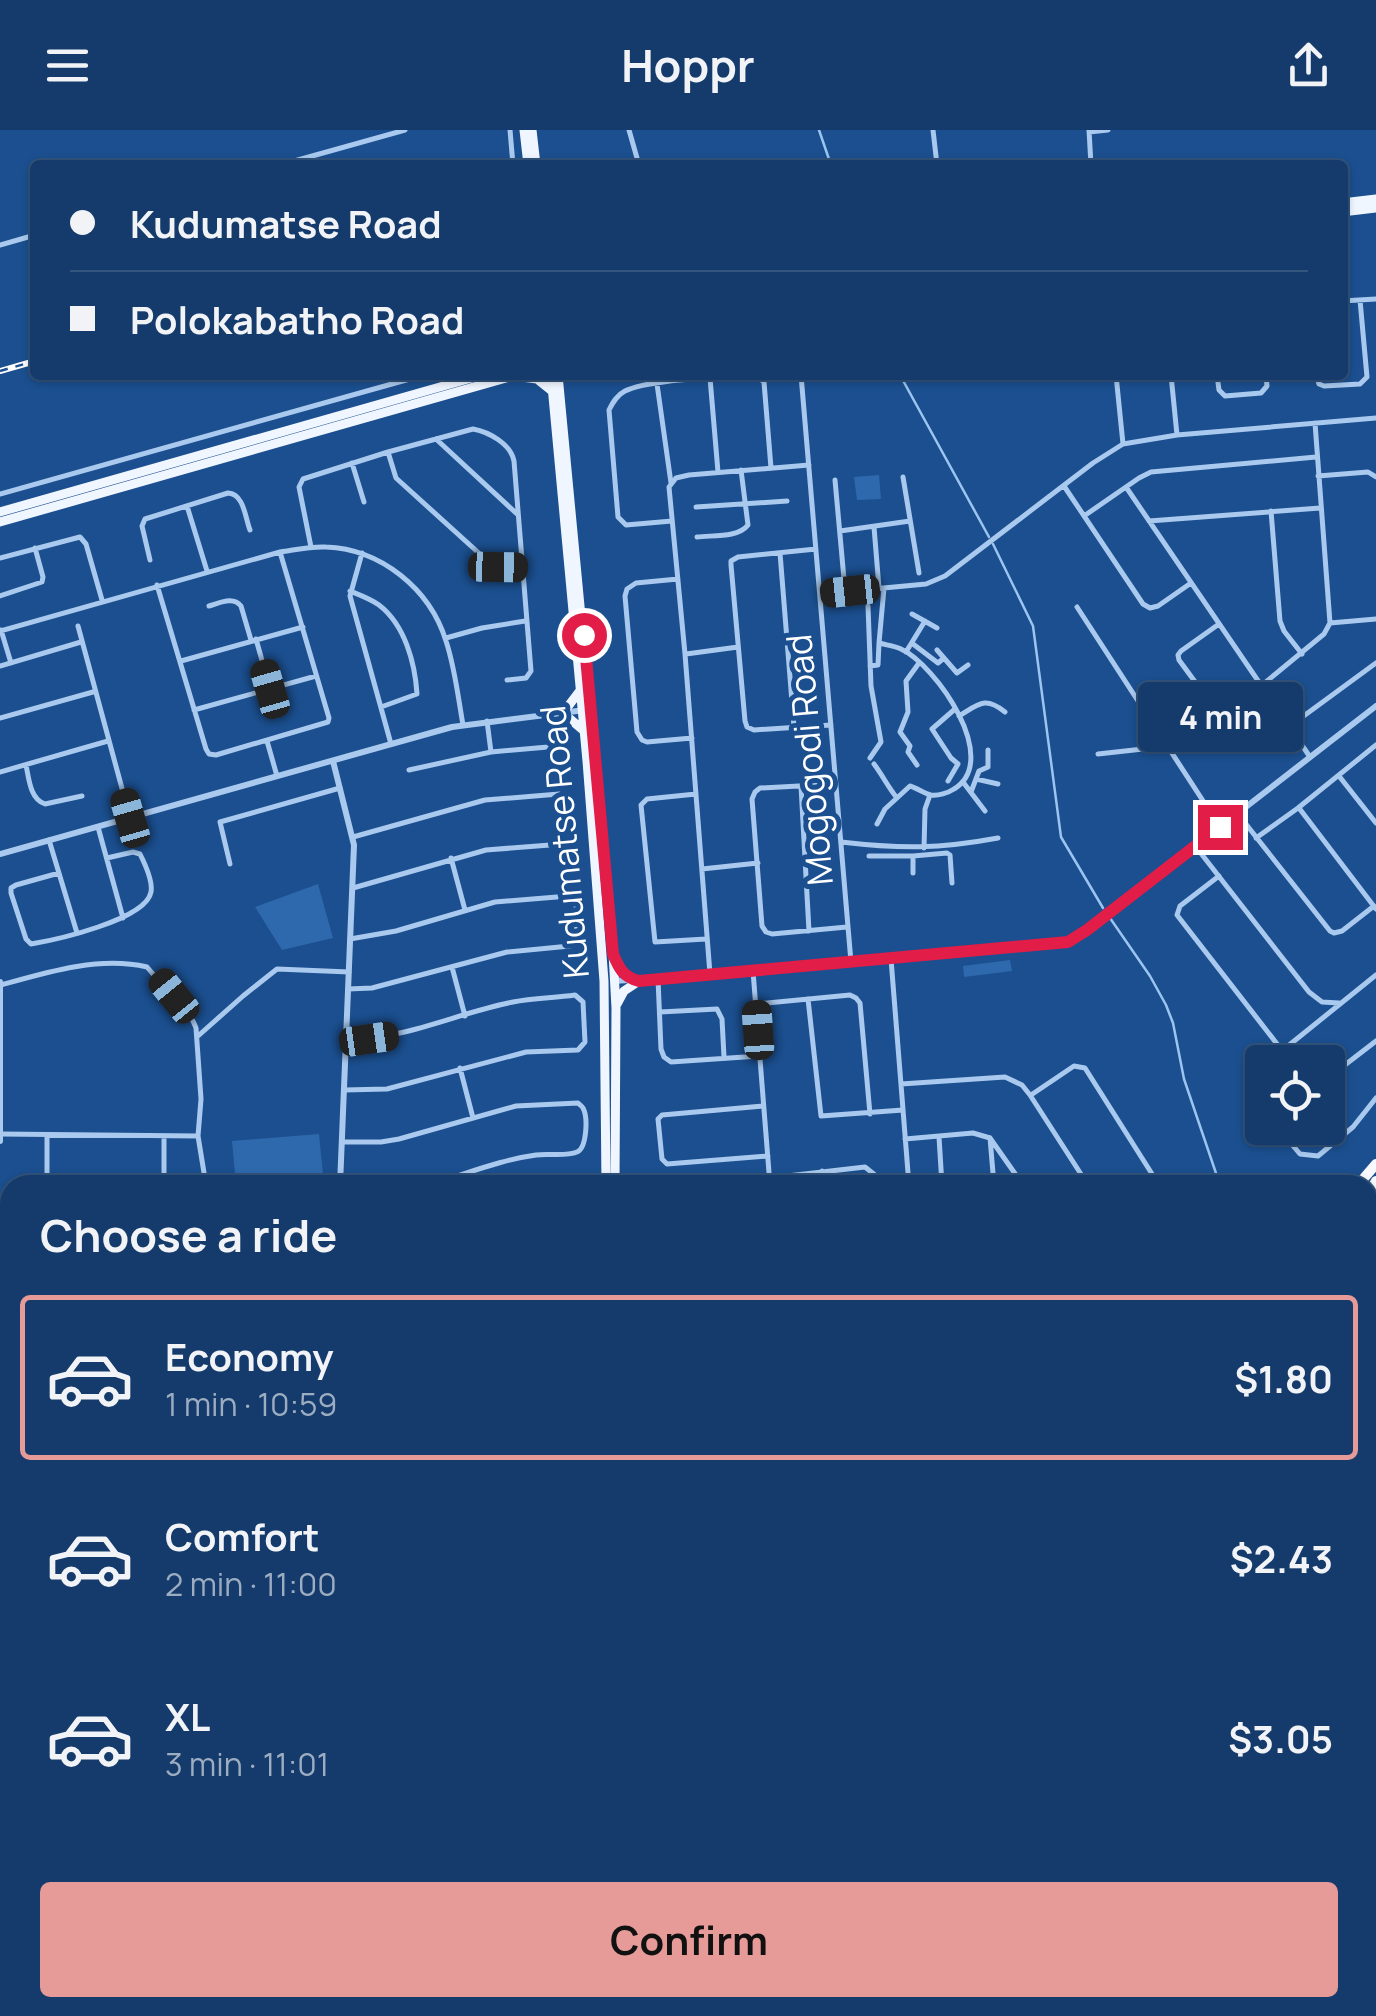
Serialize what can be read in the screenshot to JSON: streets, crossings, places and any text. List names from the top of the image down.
{
  "streets": {
    "main road": ["Kudumatse Road"],
    "street": ["Mogogodi Road"]
  },
  "page": {
    "header": "Hoppr",
    "banner": ["Kudumatse Road", "Polokabatho Road"],
    "bubble": "4 min",
    "heading": "Choose a ride",
    "list": [
      {
        "name": "Economy",
        "note": "1 min · 10:59",
        "value": "$1.80"
      },
      {
        "name": "Comfort",
        "note": "2 min · 11:00",
        "value": "$2.43"
      },
      {
        "name": "XL",
        "note": "3 min · 11:01",
        "value": "$3.05"
      }
    ],
    "buttons": "Confirm"
  }
}
